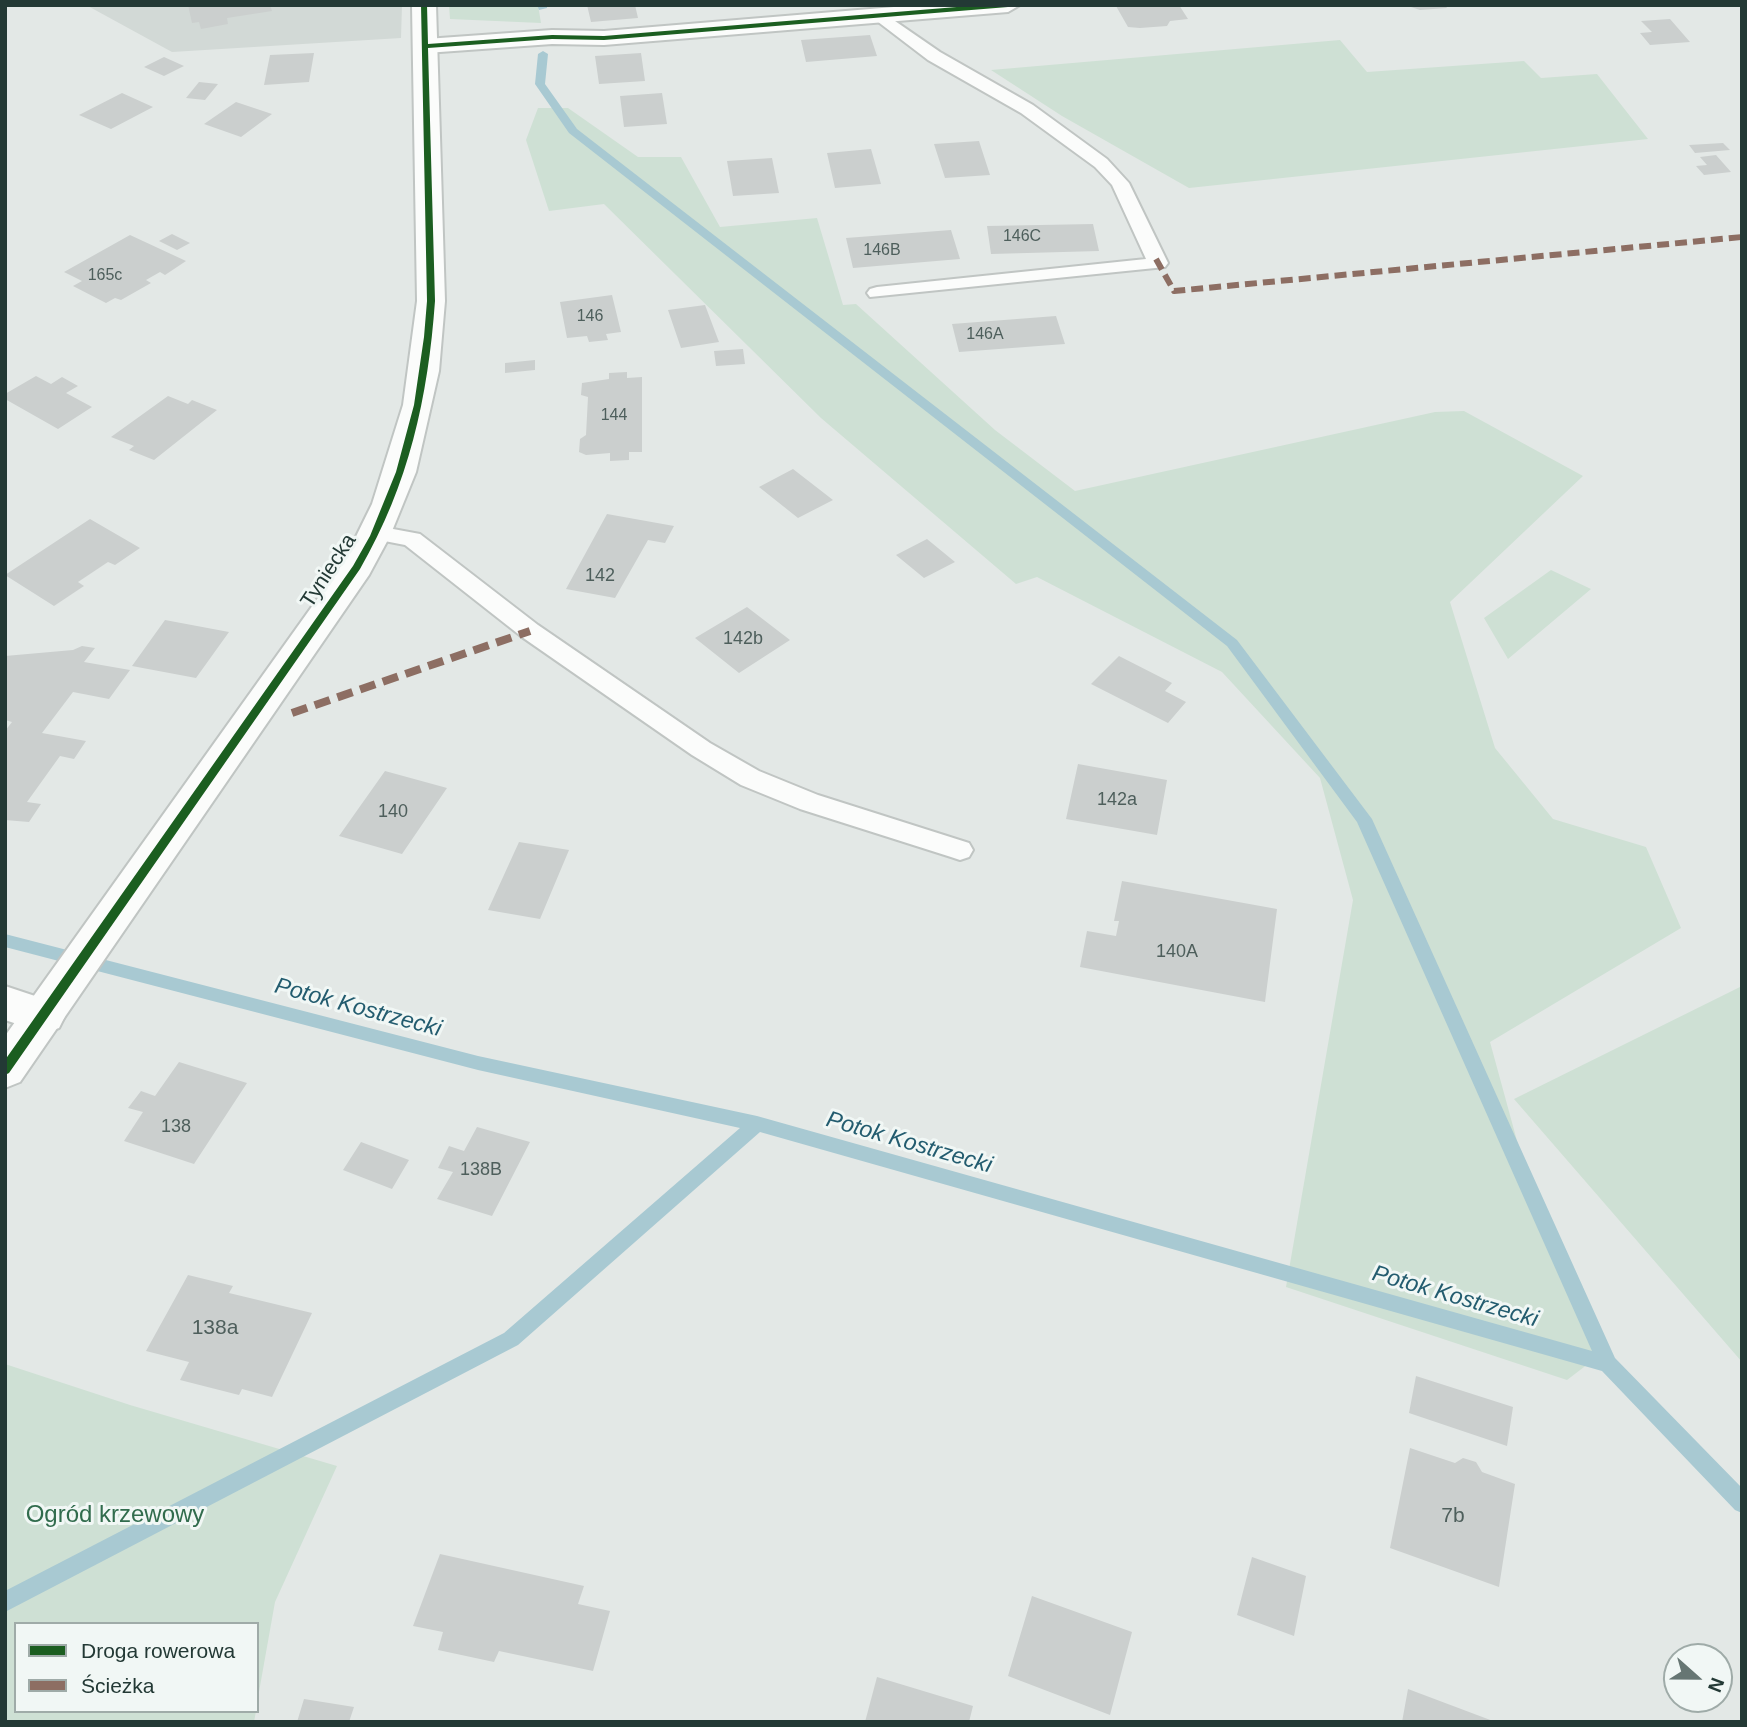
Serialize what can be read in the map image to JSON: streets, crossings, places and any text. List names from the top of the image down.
{
  "streets": {
    "street": ["Tyniecka"]
  },
  "water": ["Potok Kostrzecki"],
  "parks": ["Ogród krzewowy"],
  "house_numbers": [
    "146C",
    "146B",
    "165c",
    "146",
    "146A",
    "144",
    "142",
    "142b",
    "142a",
    "140",
    "140A",
    "138",
    "138B",
    "138a",
    "7b"
  ],
  "legend": ["Droga rowerowa", "Ścieżka"],
  "north": "right"
}
